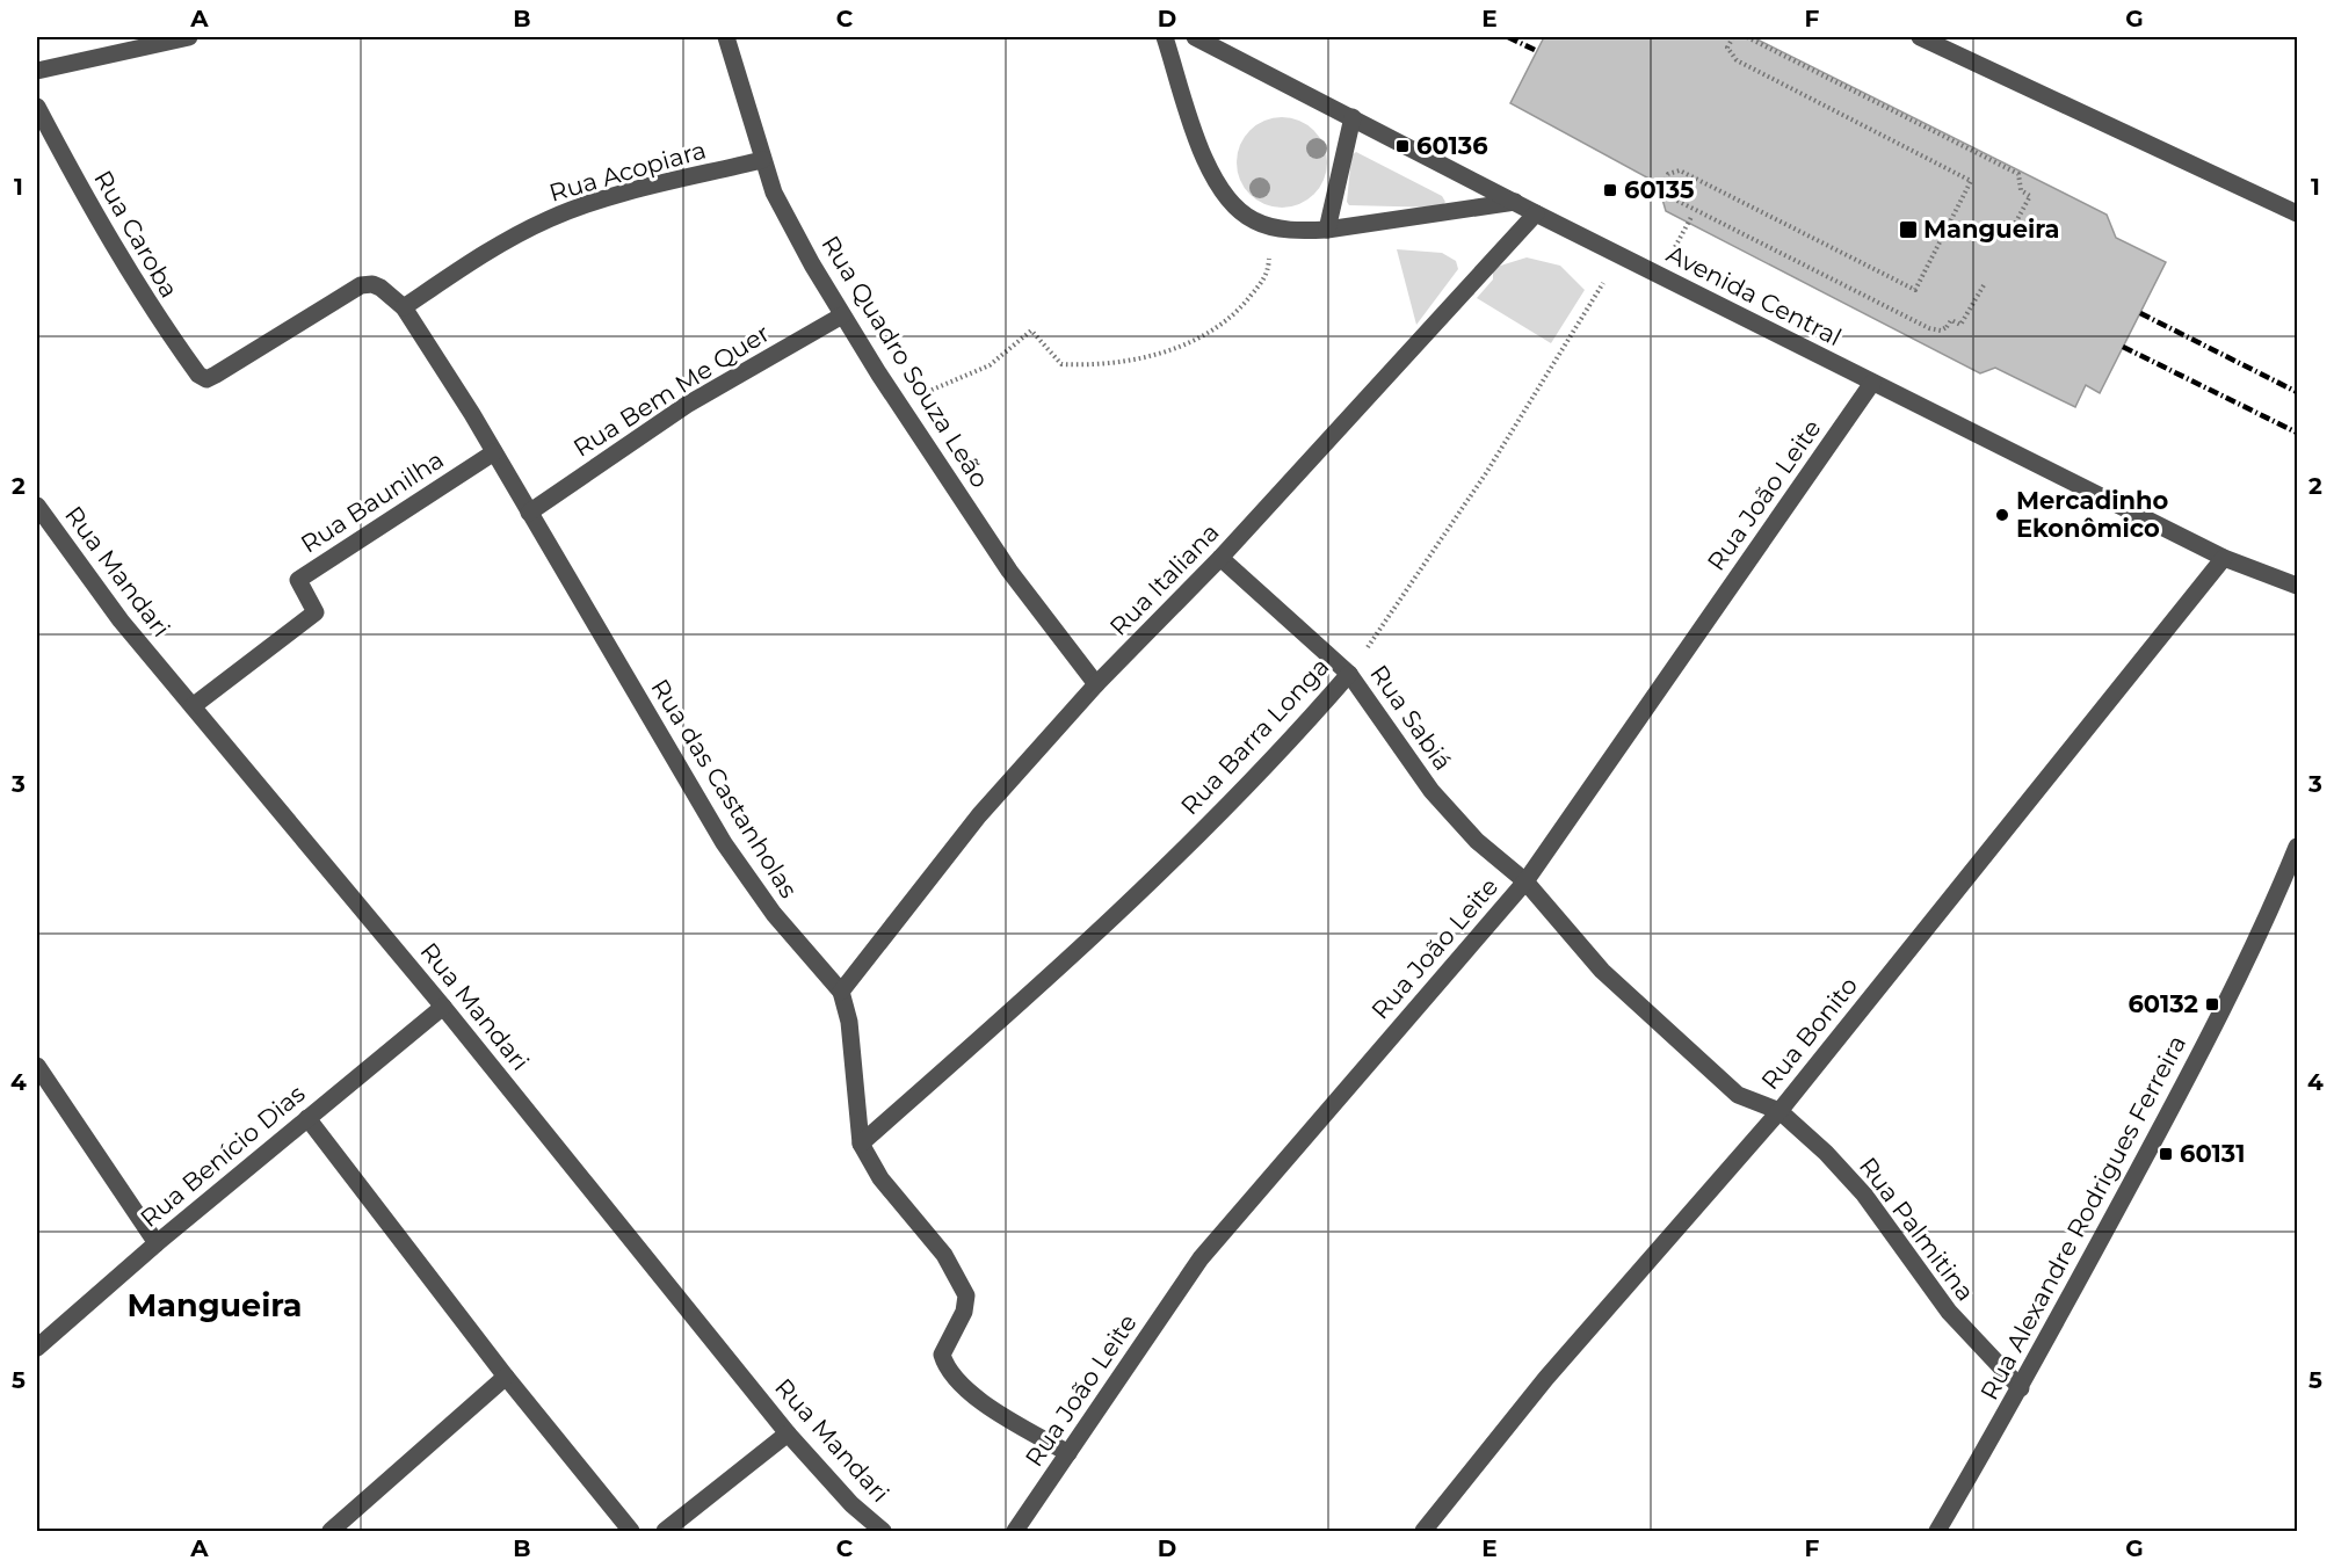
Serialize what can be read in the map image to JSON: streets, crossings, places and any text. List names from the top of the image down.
{
  "streets": {
    "street": [
      "Rua Acopiara",
      "Rua Caroba",
      "Avenida Central",
      "Rua Quadro Souza Leão",
      "Rua Bem Me Quer",
      "Rua João Leite",
      "Rua Baunilha",
      "Rua Mandari",
      "Rua Italiana",
      "Rua Sabiá",
      "Rua Barra Longa",
      "Rua das Castanholas",
      "Rua Bonito",
      "Rua Benício Dias",
      "Rua Alexandre Rodrigues Ferreira",
      "Rua Palmitina"
    ]
  },
  "crossings": [
    ["Rua Acopiara", "Rua Caroba"],
    ["Rua Acopiara", "Rua Quadro Souza Leão"],
    ["Rua Acopiara", "Rua das Castanholas"],
    ["Rua Caroba", "Rua das Castanholas"],
    ["Avenida Central", "Rua João Leite"],
    ["Avenida Central", "Rua Italiana"],
    ["Avenida Central", "Rua Barra Longa"],
    ["Avenida Central", "Rua Bonito"],
    ["Rua Quadro Souza Leão", "Rua Bem Me Quer"],
    ["Rua Quadro Souza Leão", "Rua Italiana"],
    ["Rua Bem Me Quer", "Rua das Castanholas"],
    ["Rua João Leite", "Rua Sabiá"],
    ["Rua João Leite", "Rua das Castanholas"],
    ["Rua João Leite", "Rua Palmitina"],
    ["Rua Baunilha", "Rua Mandari"],
    ["Rua Baunilha", "Rua das Castanholas"],
    ["Rua Mandari", "Rua Benício Dias"],
    ["Rua Italiana", "Rua Sabiá"],
    ["Rua Italiana", "Rua das Castanholas"],
    ["Rua Sabiá", "Rua Barra Longa"],
    ["Rua Sabiá", "Rua Palmitina"],
    ["Rua Barra Longa", "Rua das Castanholas"],
    ["Rua Bonito", "Rua Palmitina"],
    ["Rua Alexandre Rodrigues Ferreira", "Rua Palmitina"]
  ],
  "districts": ["Mangueira"],
  "places": {
    "transit": [
      "60136",
      "60135",
      "Mangueira",
      "60132",
      "60131"
    ],
    "other": ["Mercadinho Ekonômico"]
  },
  "grid": {
    "columns": [
      "A",
      "B",
      "C",
      "D",
      "E",
      "F",
      "G"
    ],
    "rows": [
      "1",
      "2",
      "3",
      "4",
      "5"
    ]
  }
}
